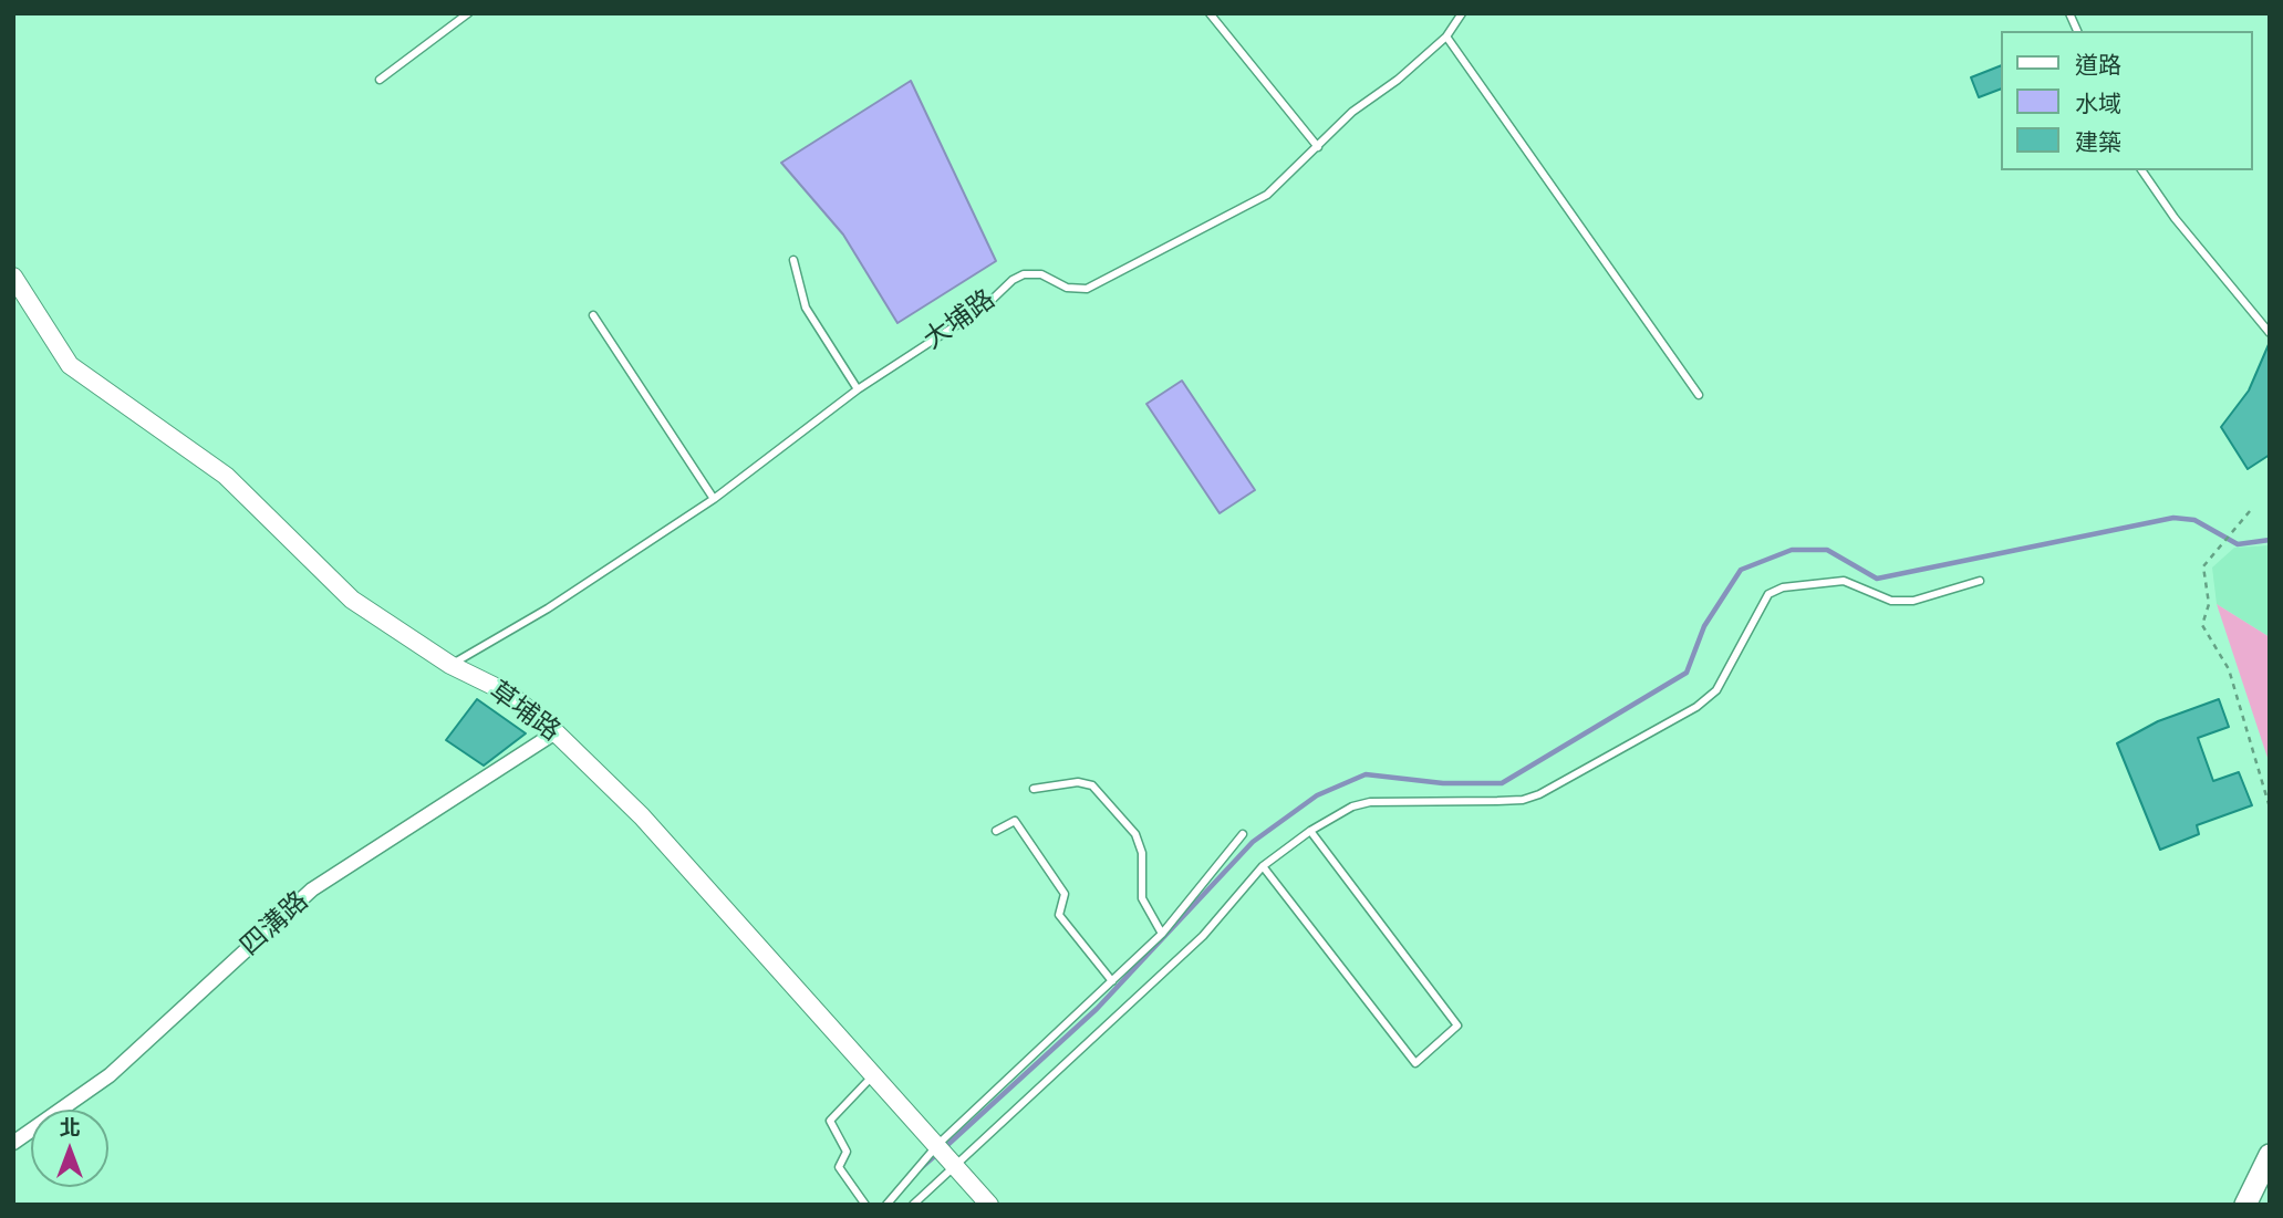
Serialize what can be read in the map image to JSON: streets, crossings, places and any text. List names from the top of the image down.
{
  "streets": {
    "street": ["草埔路", "四溝路"],
    "lane": ["大埔路"]
  },
  "crossings": [
    ["大埔路", "草埔路"],
    ["草埔路", "四溝路"]
  ],
  "legend": ["道路", "水域", "建築"],
  "north": "top"
}
